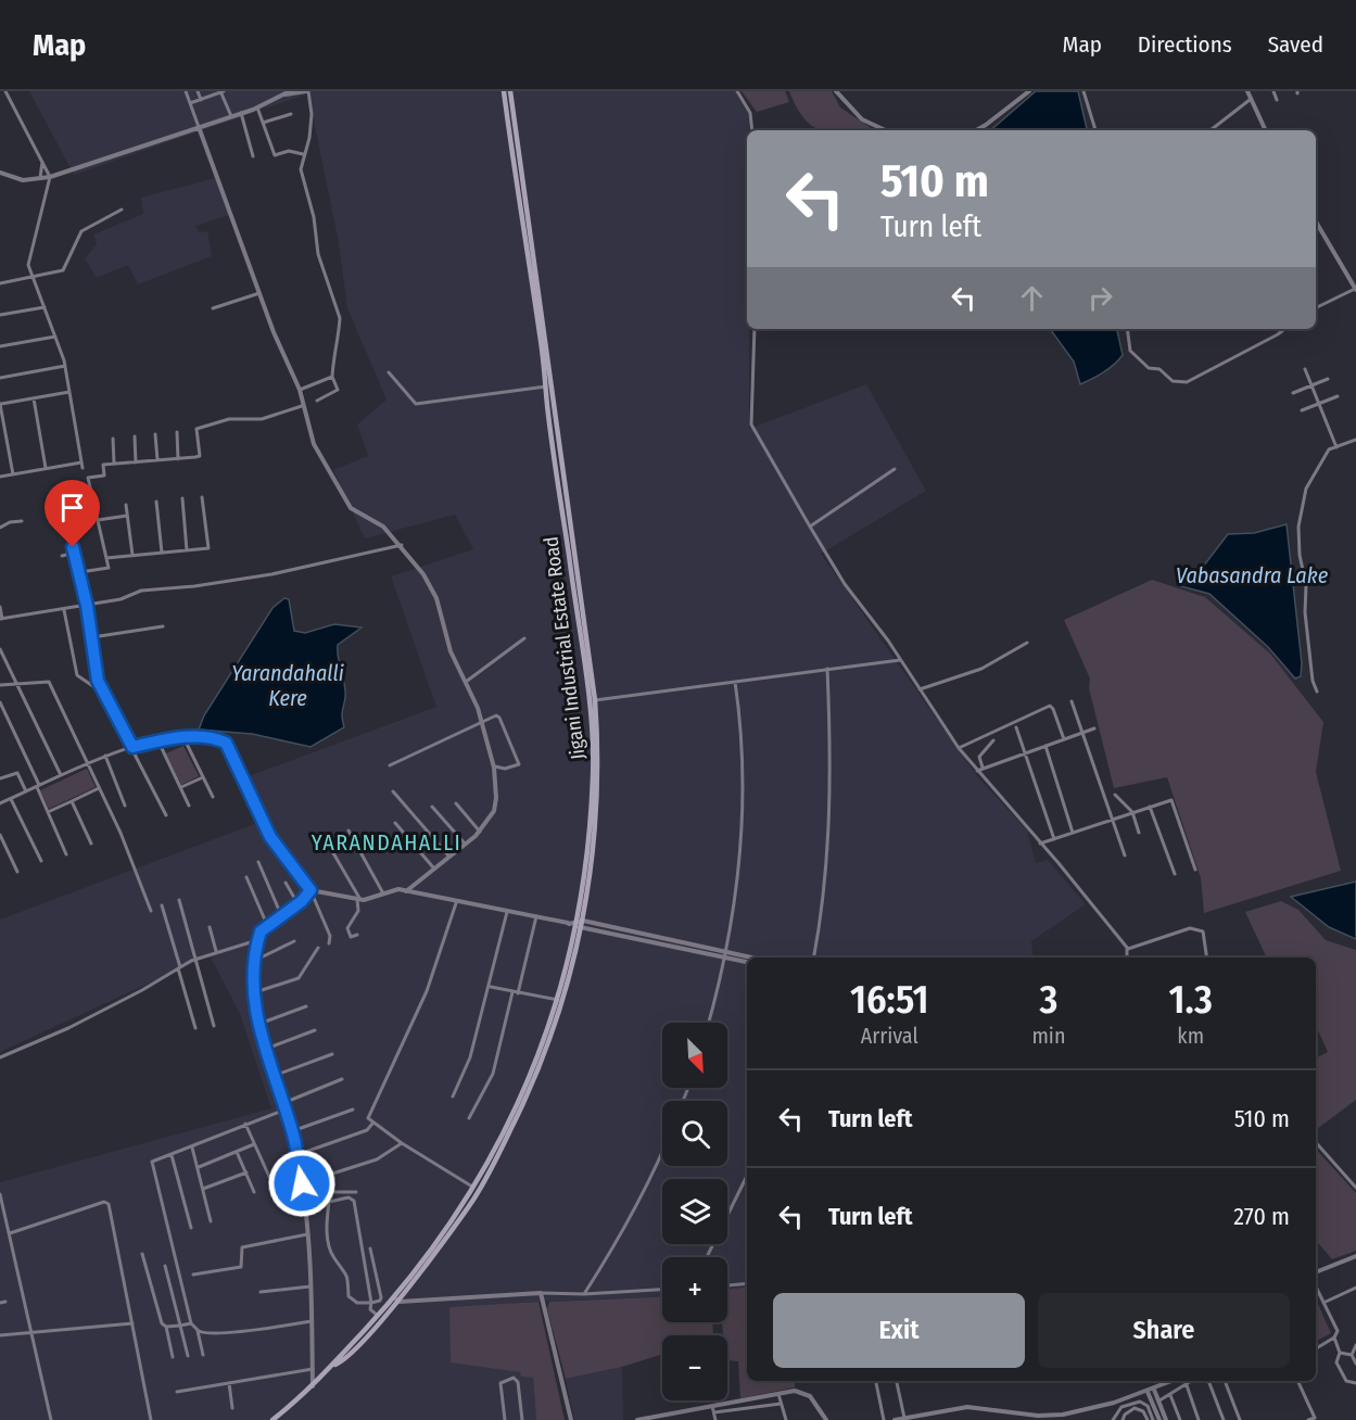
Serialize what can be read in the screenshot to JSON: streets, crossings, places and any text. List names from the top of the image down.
{
  "streets": {
    "main road": ["Jigani Industrial Estate Road"]
  },
  "districts": ["YARANDAHALLI"],
  "water": ["Vabasandra Lake", "Yarandahalli Kere"],
  "north": "bottom right",
  "page": {
    "header": "Map",
    "nav": ["Map", "Directions", "Saved"],
    "turn": ["510 m", "Turn left"],
    "eta": [
      "16:51",
      "Arrival",
      "3",
      "min",
      "1.3",
      "km"
    ],
    "map_buttons": ["+", "−"],
    "list": [
      {
        "name": "Turn left",
        "value": "510 m"
      },
      {
        "name": "Turn left",
        "value": "270 m"
      }
    ],
    "buttons": ["Exit", "Share"]
  }
}
